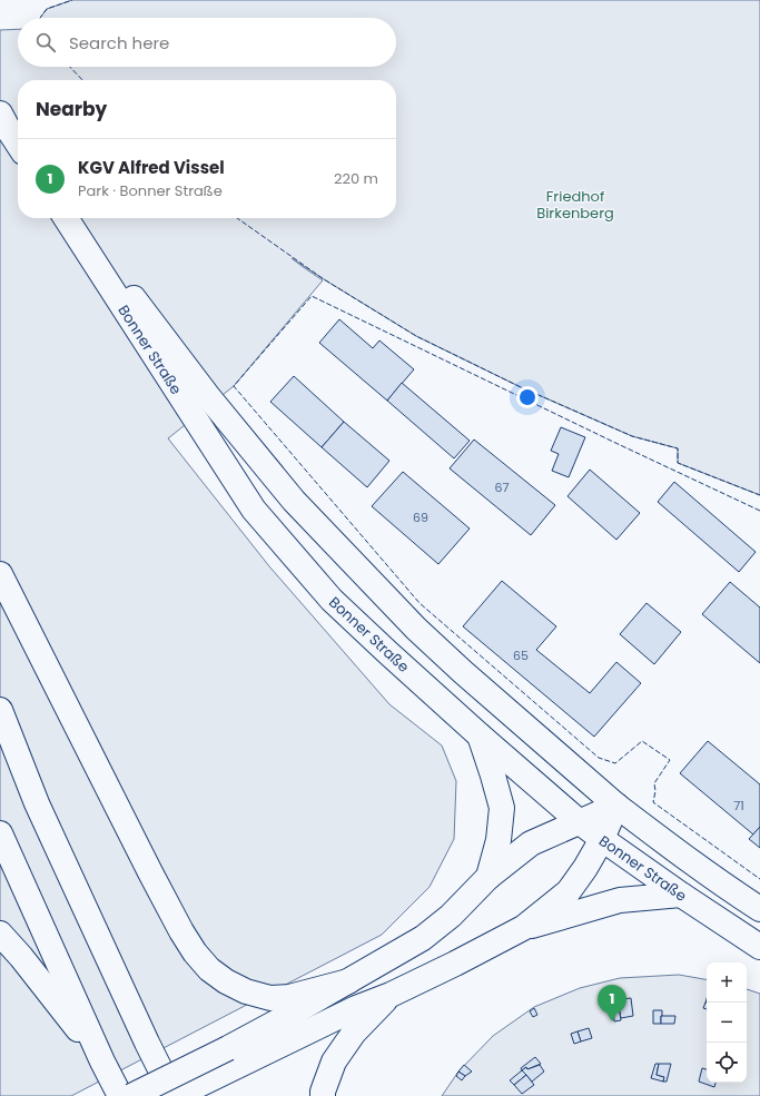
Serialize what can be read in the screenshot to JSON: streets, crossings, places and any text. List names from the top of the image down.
{
  "streets": {
    "main road": ["Bonner Straße"]
  },
  "parks": ["Friedhof Birkenberg"],
  "house_numbers": [
    "67",
    "69",
    "65",
    "71"
  ],
  "page": {
    "search": "Search here",
    "heading": "Nearby",
    "list": [
      {
        "mark": "1",
        "name": "KGV Alfred Vissel",
        "note": "Park · Bonner Straße",
        "value": "220 m"
      }
    ],
    "map_buttons": ["+", "−"],
    "pins": "1"
  }
}
